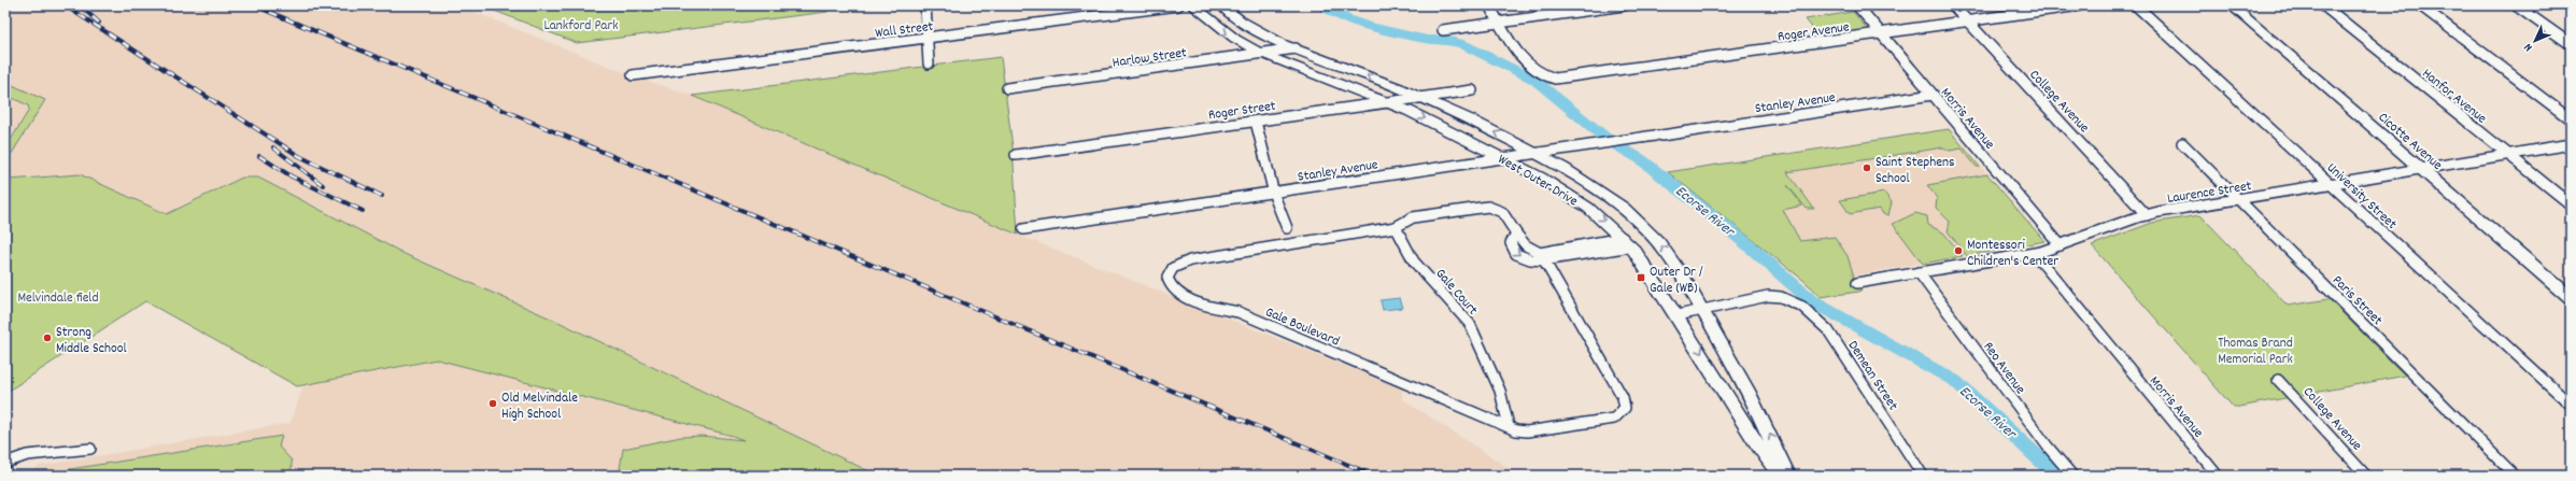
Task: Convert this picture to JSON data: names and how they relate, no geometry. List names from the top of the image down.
{
  "streets": {
    "main road": ["Cicotte Avenue", "West Outer Drive"],
    "street": [
      "Wall Street",
      "Roger Avenue",
      "Harlow Street",
      "Hanfor Avenue",
      "College Avenue",
      "Stanley Avenue",
      "Roger Street",
      "Morris Avenue",
      "Laurence Street",
      "University Street",
      "Gale Court",
      "Paris Street",
      "Gale Boulevard",
      "Reo Avenue",
      "Demean Street"
    ]
  },
  "crossings": [
    ["Roger Avenue", "College Avenue"],
    ["Roger Avenue", "Morris Avenue"],
    ["Harlow Street", "West Outer Drive"],
    ["Hanfor Avenue", "Laurence Street"],
    ["College Avenue", "Laurence Street"],
    ["Stanley Avenue", "Morris Avenue"],
    ["Stanley Avenue", "West Outer Drive"],
    ["Roger Street", "West Outer Drive"],
    ["Morris Avenue", "Laurence Street"],
    ["Cicotte Avenue", "Laurence Street"],
    ["West Outer Drive", "Gale Boulevard"],
    ["West Outer Drive", "Demean Street"],
    ["Laurence Street", "University Street"],
    ["Laurence Street", "Paris Street"],
    ["Laurence Street", "Reo Avenue"],
    ["Gale Court", "Gale Boulevard"]
  ],
  "water": ["Ecorse River"],
  "parks": ["Lankford Park", "Melvindale field", "Thomas Brand Memorial Park"],
  "places": {
    "other": [
      "Saint Stephens School",
      "Montessori Children's Center",
      "Strong Middle School",
      "Old Melvindale High School"
    ],
    "transit": ["Outer Dr / Gale (WB)"]
  },
  "north": "bottom left"
}
